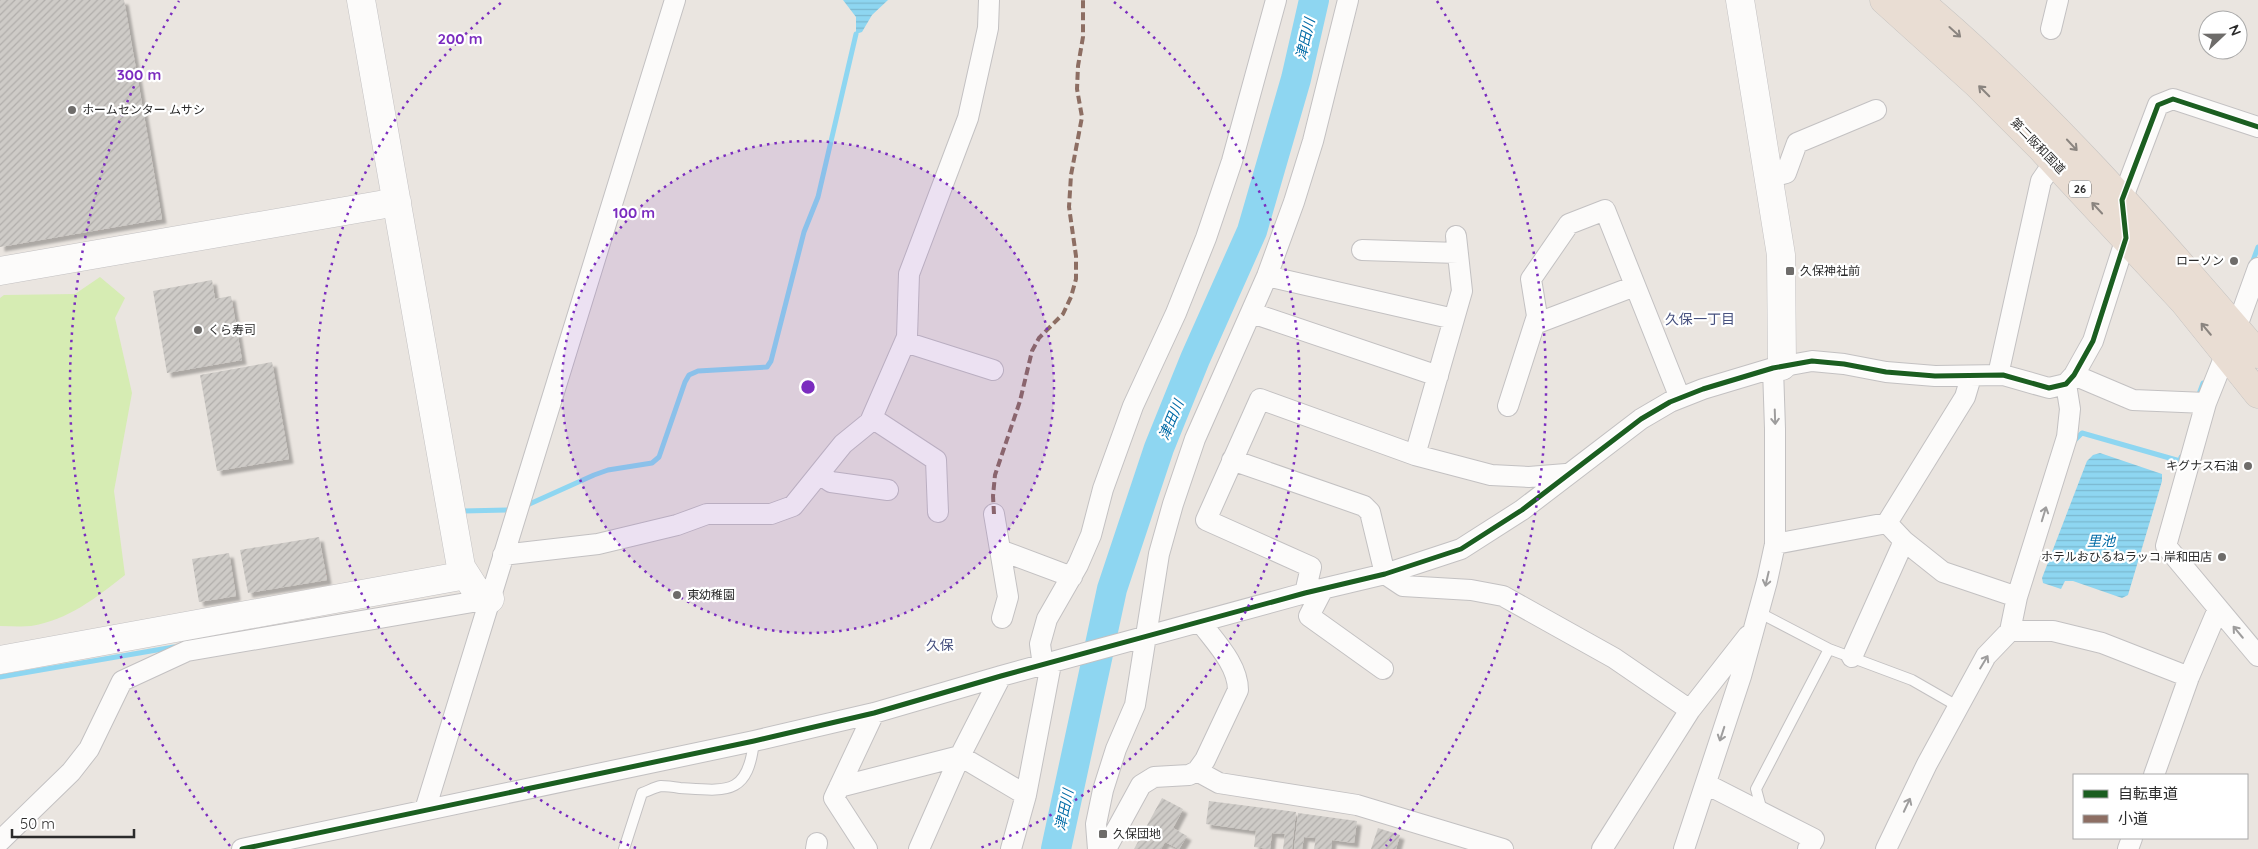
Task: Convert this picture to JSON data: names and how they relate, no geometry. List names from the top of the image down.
{
  "streets": {
    "highway": ["第二阪和国道", "26"]
  },
  "districts": ["久保一丁目", "久保"],
  "water": ["津田川", "里池"],
  "places": {
    "other": [
      "ホームセンター ムサシ",
      "ローソン",
      "くら寿司",
      "キグナス石油",
      "ホテルおひるねラッコ 岸和田店",
      "東幼稚園"
    ],
    "transit": ["久保神社前", "久保団地"]
  },
  "legend": ["自転車道", "小道"],
  "scale_bar": "50 m",
  "north": "right",
  "rings": ["200 m", "300 m", "100 m"]
}
